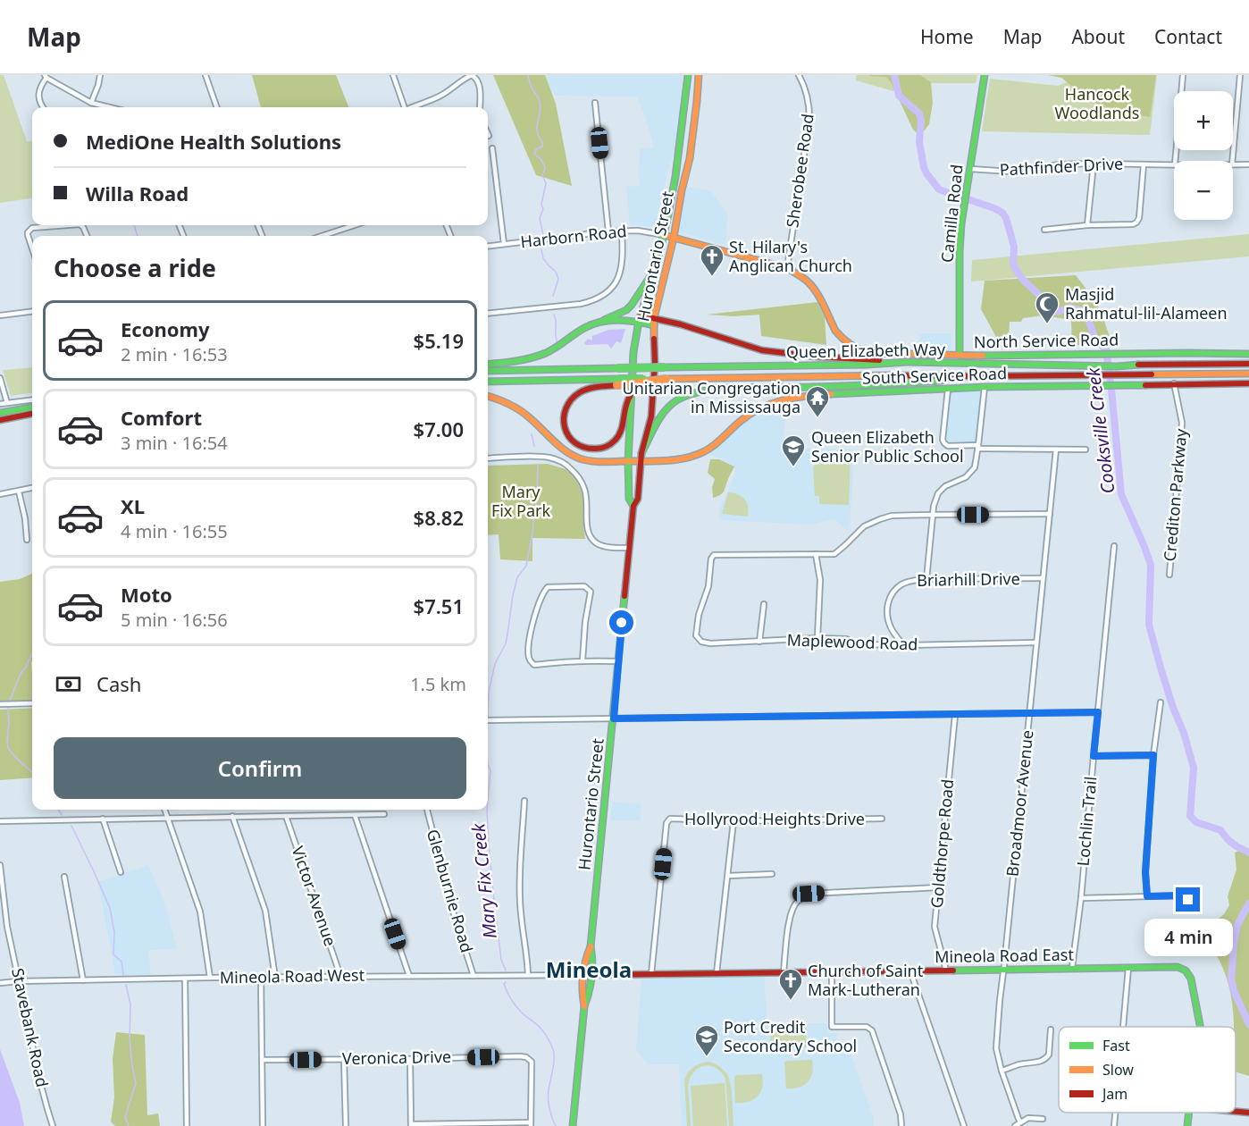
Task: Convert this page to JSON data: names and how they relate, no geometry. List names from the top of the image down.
{
  "streets": {
    "main road": [
      "Camilla Road",
      "Hurontario Street",
      "North Service Road",
      "Queen Elizabeth Way",
      "South Service Road",
      "Mineola Road East"
    ],
    "street": [
      "Pathfinder Drive",
      "Sherobee Road",
      "Harborn Road",
      "Crediton Parkway",
      "Briarhill Drive",
      "Maplewood Road",
      "Broadmoor Avenue",
      "Hollyrood Heights Drive",
      "Lochlin Trail",
      "Goldthorpe Road",
      "Glenburnie Road",
      "Victor Avenue",
      "Mineola Road West",
      "Stavebank Road",
      "Veronica Drive"
    ]
  },
  "crossings": [
    ["Pathfinder Drive", "Camilla Road"],
    ["Sherobee Road", "North Service Road"],
    ["Camilla Road", "North Service Road"],
    ["Harborn Road", "Hurontario Street"],
    ["Harborn Road", "North Service Road"],
    ["Hurontario Street", "North Service Road"],
    ["Hurontario Street", "South Service Road"],
    ["Hurontario Street", "Mineola Road East"],
    ["Hurontario Street", "Mineola Road West"],
    ["South Service Road", "Crediton Parkway"],
    ["Briarhill Drive", "Maplewood Road"],
    ["Briarhill Drive", "Broadmoor Avenue"],
    ["Maplewood Road", "Broadmoor Avenue"],
    ["Broadmoor Avenue", "Mineola Road East"],
    ["Hollyrood Heights Drive", "Mineola Road East"],
    ["Lochlin Trail", "Mineola Road East"],
    ["Goldthorpe Road", "Mineola Road East"],
    ["Glenburnie Road", "Mineola Road West"],
    ["Victor Avenue", "Mineola Road West"],
    ["Mineola Road East", "Mineola Road West"],
    ["Mineola Road West", "Stavebank Road"]
  ],
  "districts": ["Mineola"],
  "water": ["Cooksville Creek", "Mary Fix Creek"],
  "parks": ["Hancock Woodlands", "Mary Fix Park"],
  "places": {
    "church": ["St. Hilary's Anglican Church", "Church of Saint Mark-Lutheran"],
    "mosque": ["Masjid Rahmatul-lil-Alameen"],
    "temple": ["Unitarian Congregation in Mississauga"],
    "school or university": ["Queen Elizabeth Senior Public School", "Port Credit Secondary School"]
  },
  "legend": ["Fast", "Slow", "Jam"],
  "page": {
    "header": "Map",
    "nav": [
      "Home",
      "Map",
      "About",
      "Contact"
    ],
    "map_buttons": ["+", "−"],
    "banner": ["MediOne Health Solutions", "Willa Road"],
    "heading": "Choose a ride",
    "list": [
      {
        "name": "Economy",
        "note": "2 min · 16:53",
        "value": "$5.19"
      },
      {
        "name": "Comfort",
        "note": "3 min · 16:54",
        "value": "$7.00"
      },
      {
        "name": "XL",
        "note": "4 min · 16:55",
        "value": "$8.82"
      },
      {
        "name": "Moto",
        "note": "5 min · 16:56",
        "value": "$7.51"
      }
    ],
    "pay": ["Cash", "1.5 km"],
    "buttons": "Confirm",
    "bubble": "4 min"
  }
}
